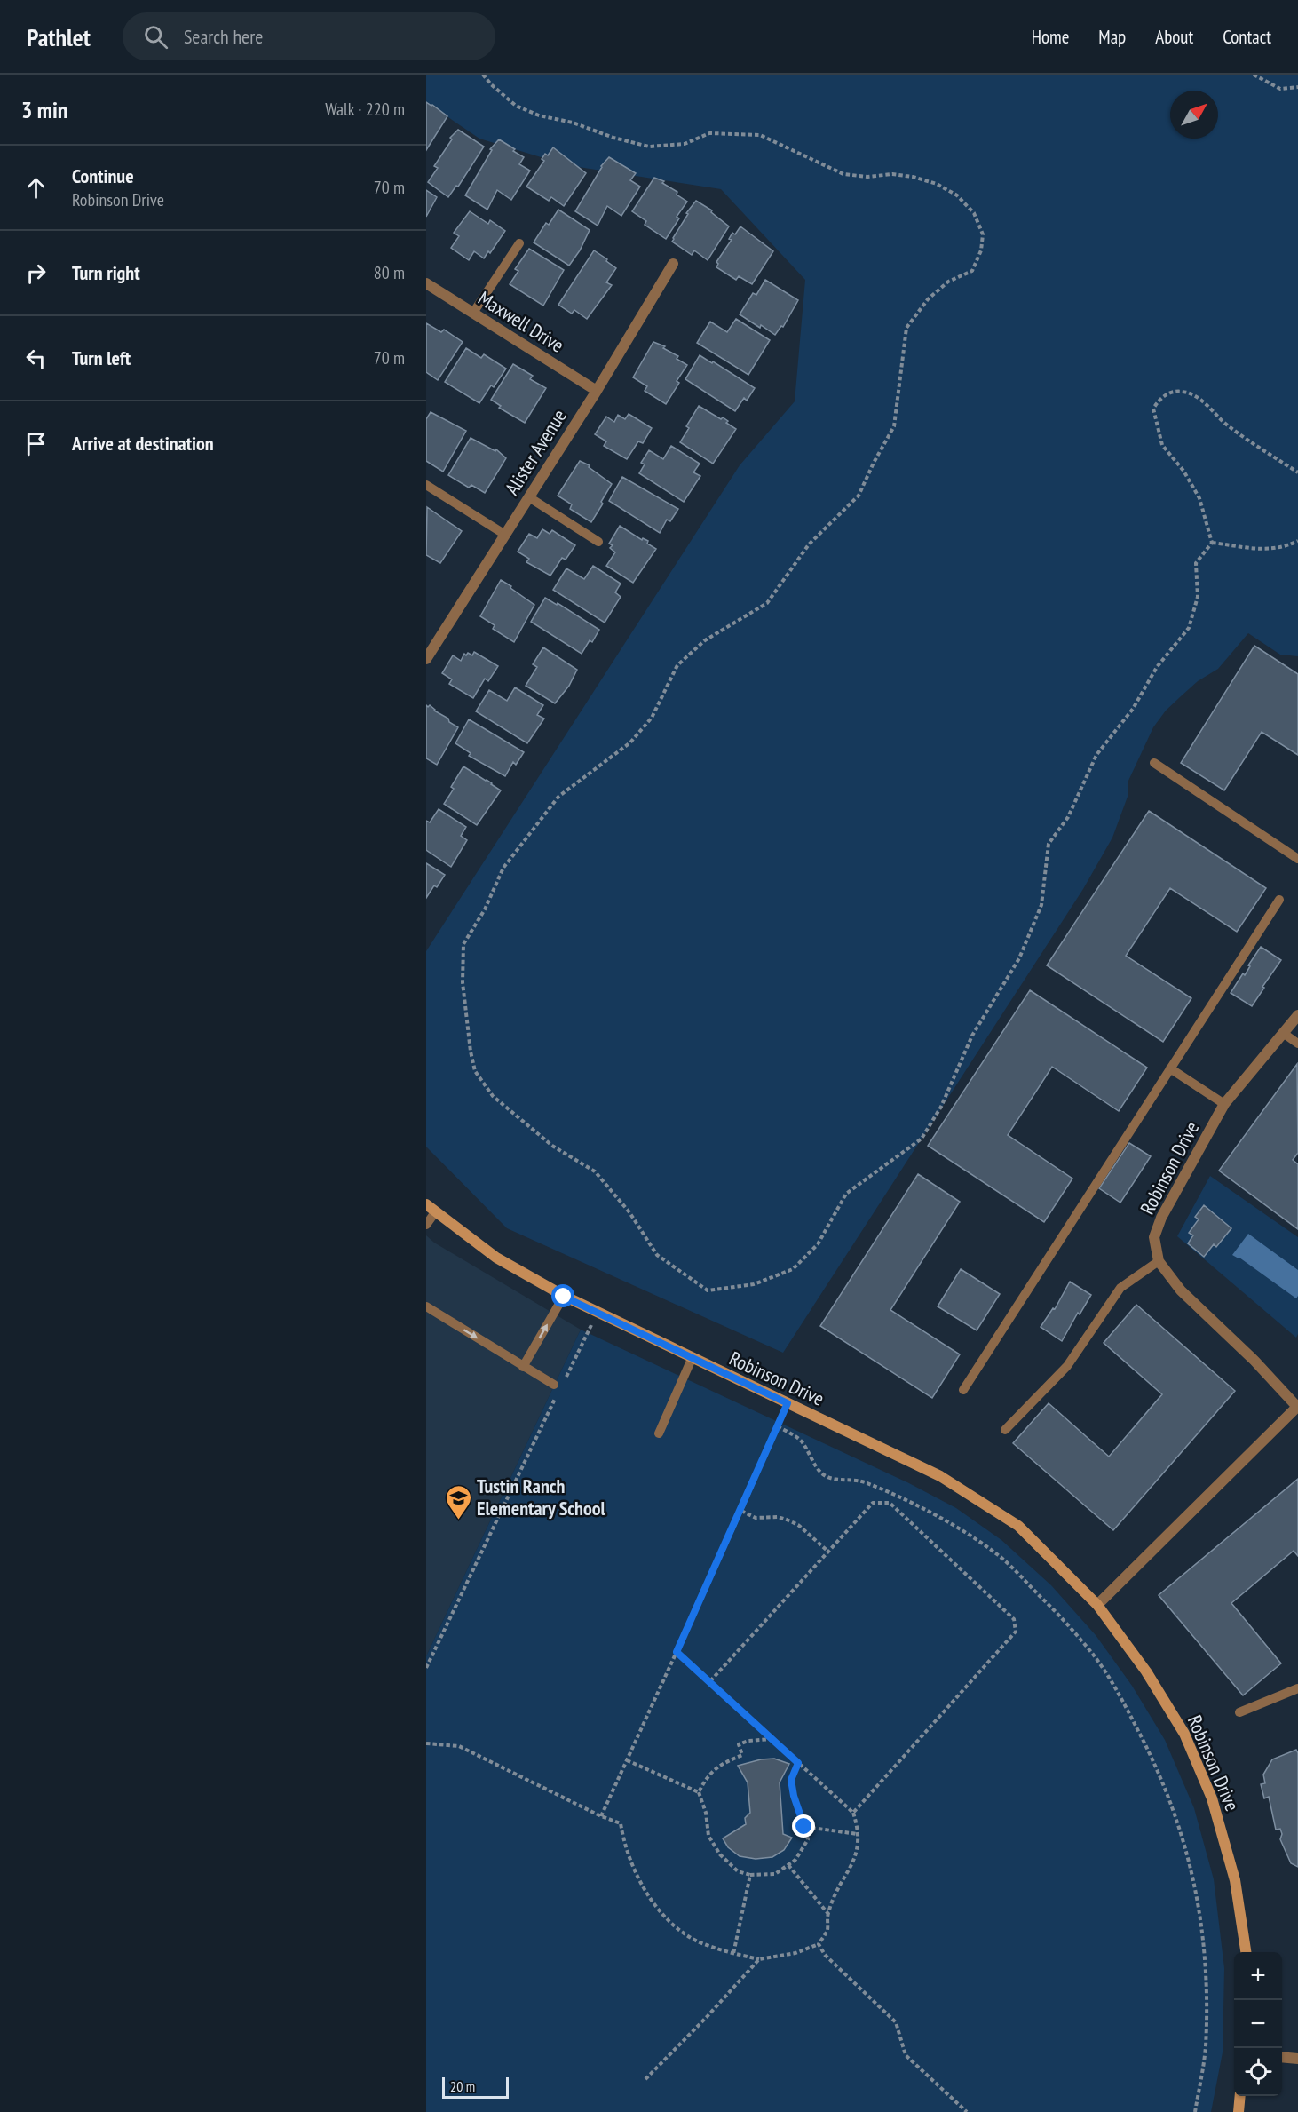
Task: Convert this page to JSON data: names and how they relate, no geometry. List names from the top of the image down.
{
  "streets": {
    "street": ["Maxwell Drive", "Alister Avenue", "Robinson Drive"]
  },
  "crossings": [
    ["Maxwell Drive", "Alister Avenue"]
  ],
  "places": {
    "school or university": ["Tustin Ranch Elementary School"]
  },
  "scale_bar": "20 m",
  "north": "top right",
  "page": {
    "header": "Pathlet",
    "search": "Search here",
    "nav": [
      "Home",
      "Map",
      "About",
      "Contact"
    ],
    "heading": ["3 min", "Walk · 220 m"],
    "list": [
      ["Continue", "Robinson Drive", "70 m"],
      ["Turn right", "80 m"],
      ["Turn left", "70 m"],
      "Arrive at destination"
    ],
    "map_buttons": ["+", "−"],
    "scale": "20 m"
  }
}
